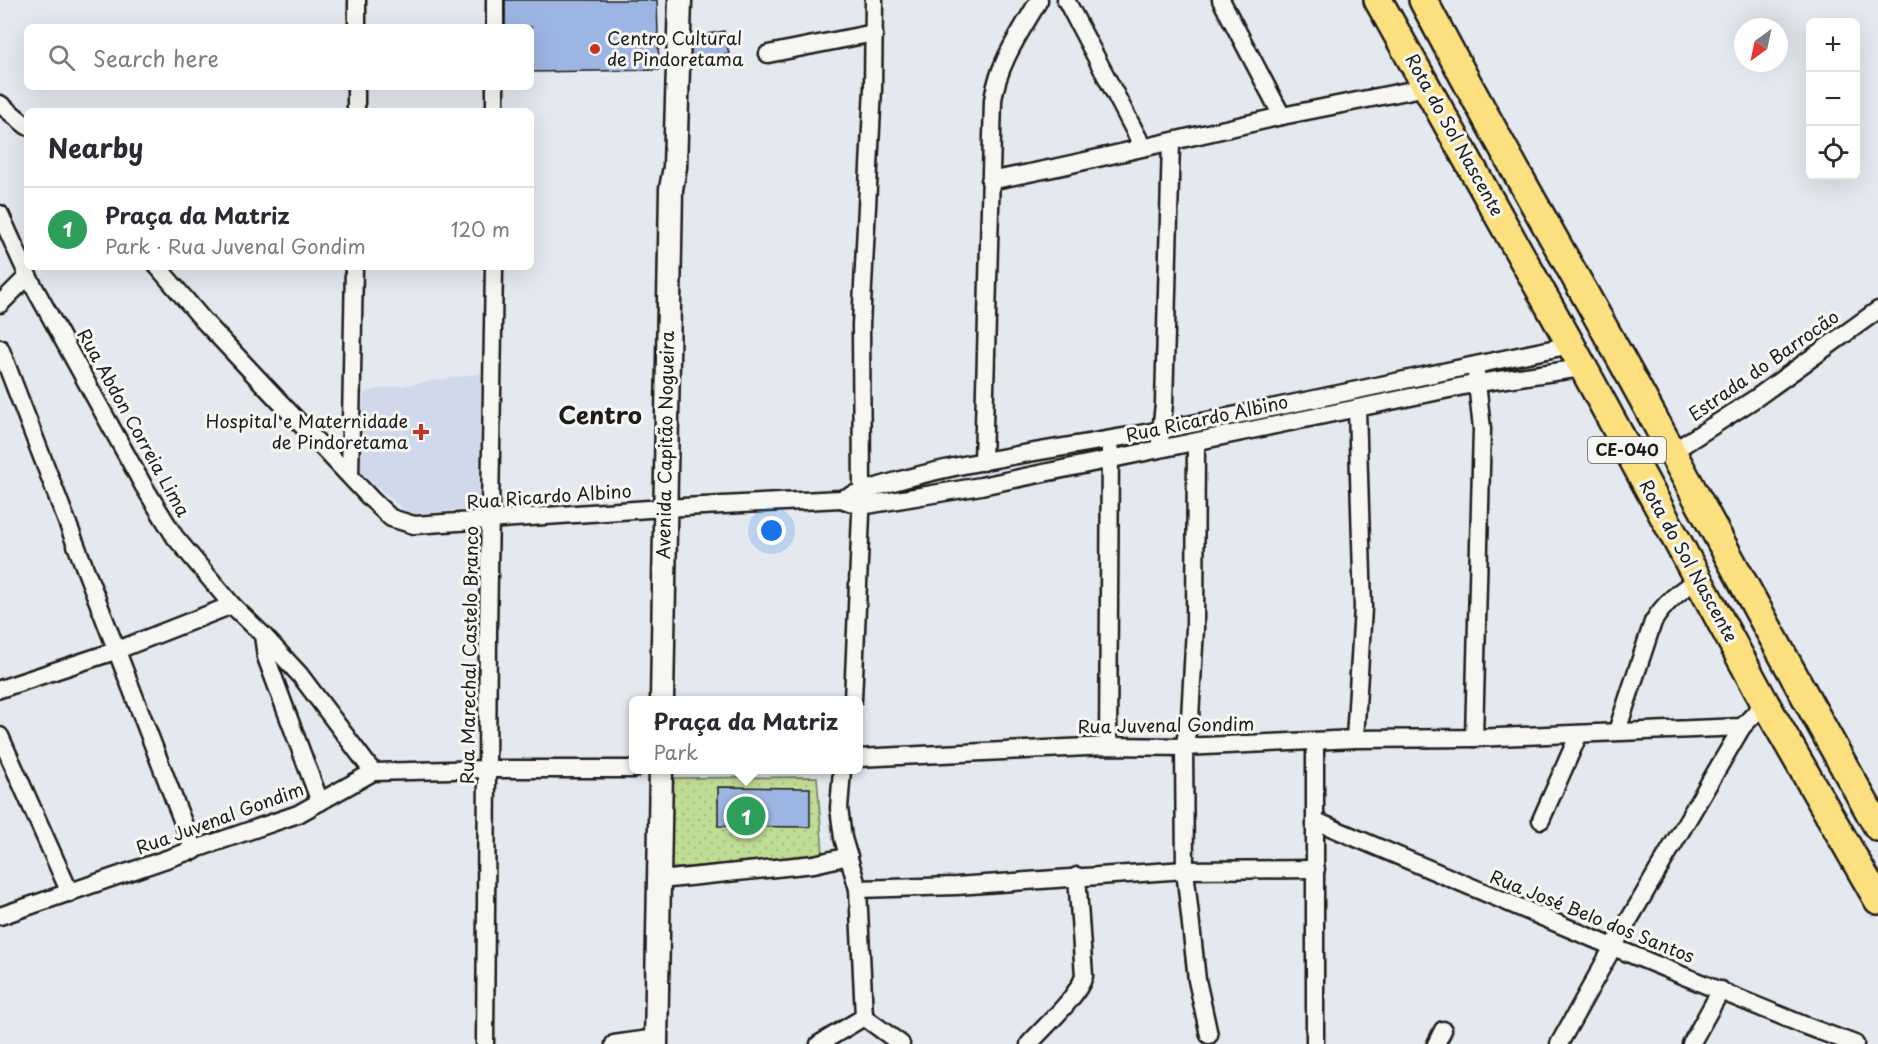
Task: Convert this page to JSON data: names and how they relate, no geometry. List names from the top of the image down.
{
  "streets": {
    "highway": ["Rota do Sol Nascente", "CE-040"],
    "main road": ["Avenida Capitão Nogueira"],
    "street": [
      "Estrada do Barrocão",
      "Rua Ricardo Albino",
      "Rua Abdon Correia Lima",
      "Rua Marechal Castelo Branco",
      "Rua Juvenal Gondim",
      "Rua José Belo dos Santos"
    ]
  },
  "crossings": [
    ["Rota do Sol Nascente", "Estrada do Barrocão"],
    ["Rota do Sol Nascente", "Rua Ricardo Albino"],
    ["Rua Ricardo Albino", "Avenida Capitão Nogueira"],
    ["Rua Ricardo Albino", "Rua Marechal Castelo Branco"],
    ["Rua Abdon Correia Lima", "Rua Juvenal Gondim"],
    ["Rua Marechal Castelo Branco", "Rua Juvenal Gondim"]
  ],
  "districts": ["Centro"],
  "places": {
    "other": ["Centro Cultural de Pindoretama"],
    "health": ["Hospital e Maternidade de Pindoretama"]
  },
  "north": "bottom left",
  "page": {
    "map_buttons": ["+", "−"],
    "search": "Search here",
    "heading": "Nearby",
    "list": [
      {
        "mark": "1",
        "name": "Praça da Matriz",
        "note": "Park · Rua Juvenal Gondim",
        "value": "120 m"
      }
    ],
    "popup": ["Praça da Matriz", "Park"],
    "pins": "1"
  }
}
